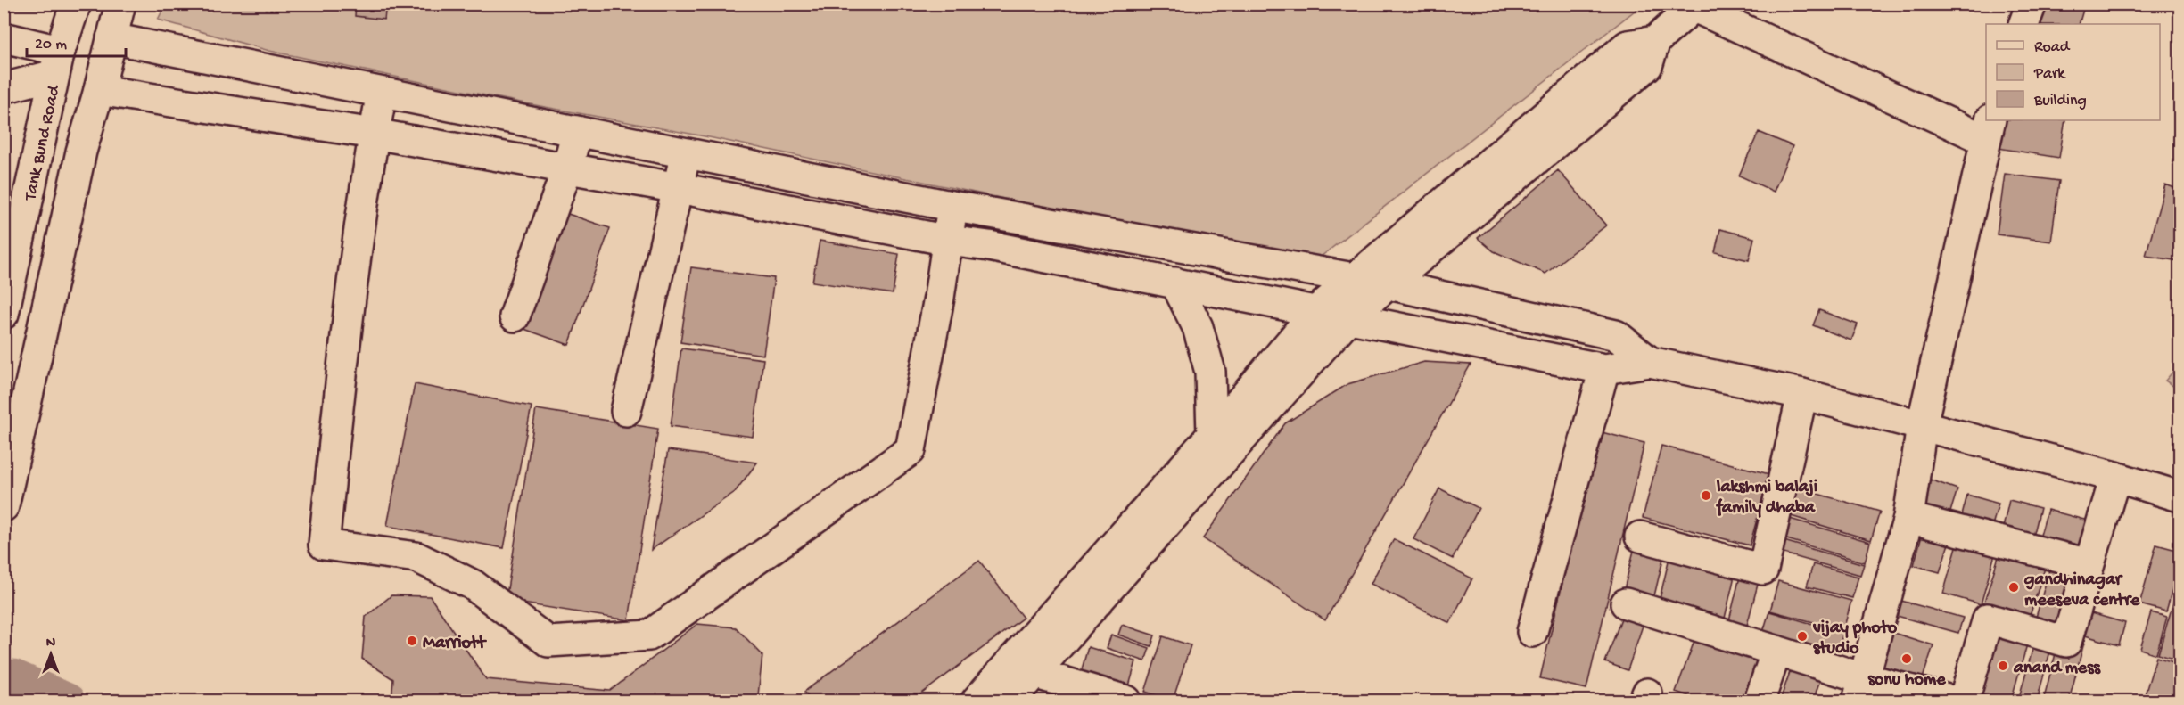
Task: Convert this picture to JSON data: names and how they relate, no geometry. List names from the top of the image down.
{
  "streets": {
    "main road": ["Tank Bund Road"]
  },
  "places": [
    "lakshmi balaji family dhaba",
    "gandhinagar meeseva centre",
    "vijay photo studio",
    "Marriott",
    "sonu home",
    "anand mess"
  ],
  "legend": ["Road", "Park", "Building"],
  "scale_bar": "20 m",
  "north": "top"
}
